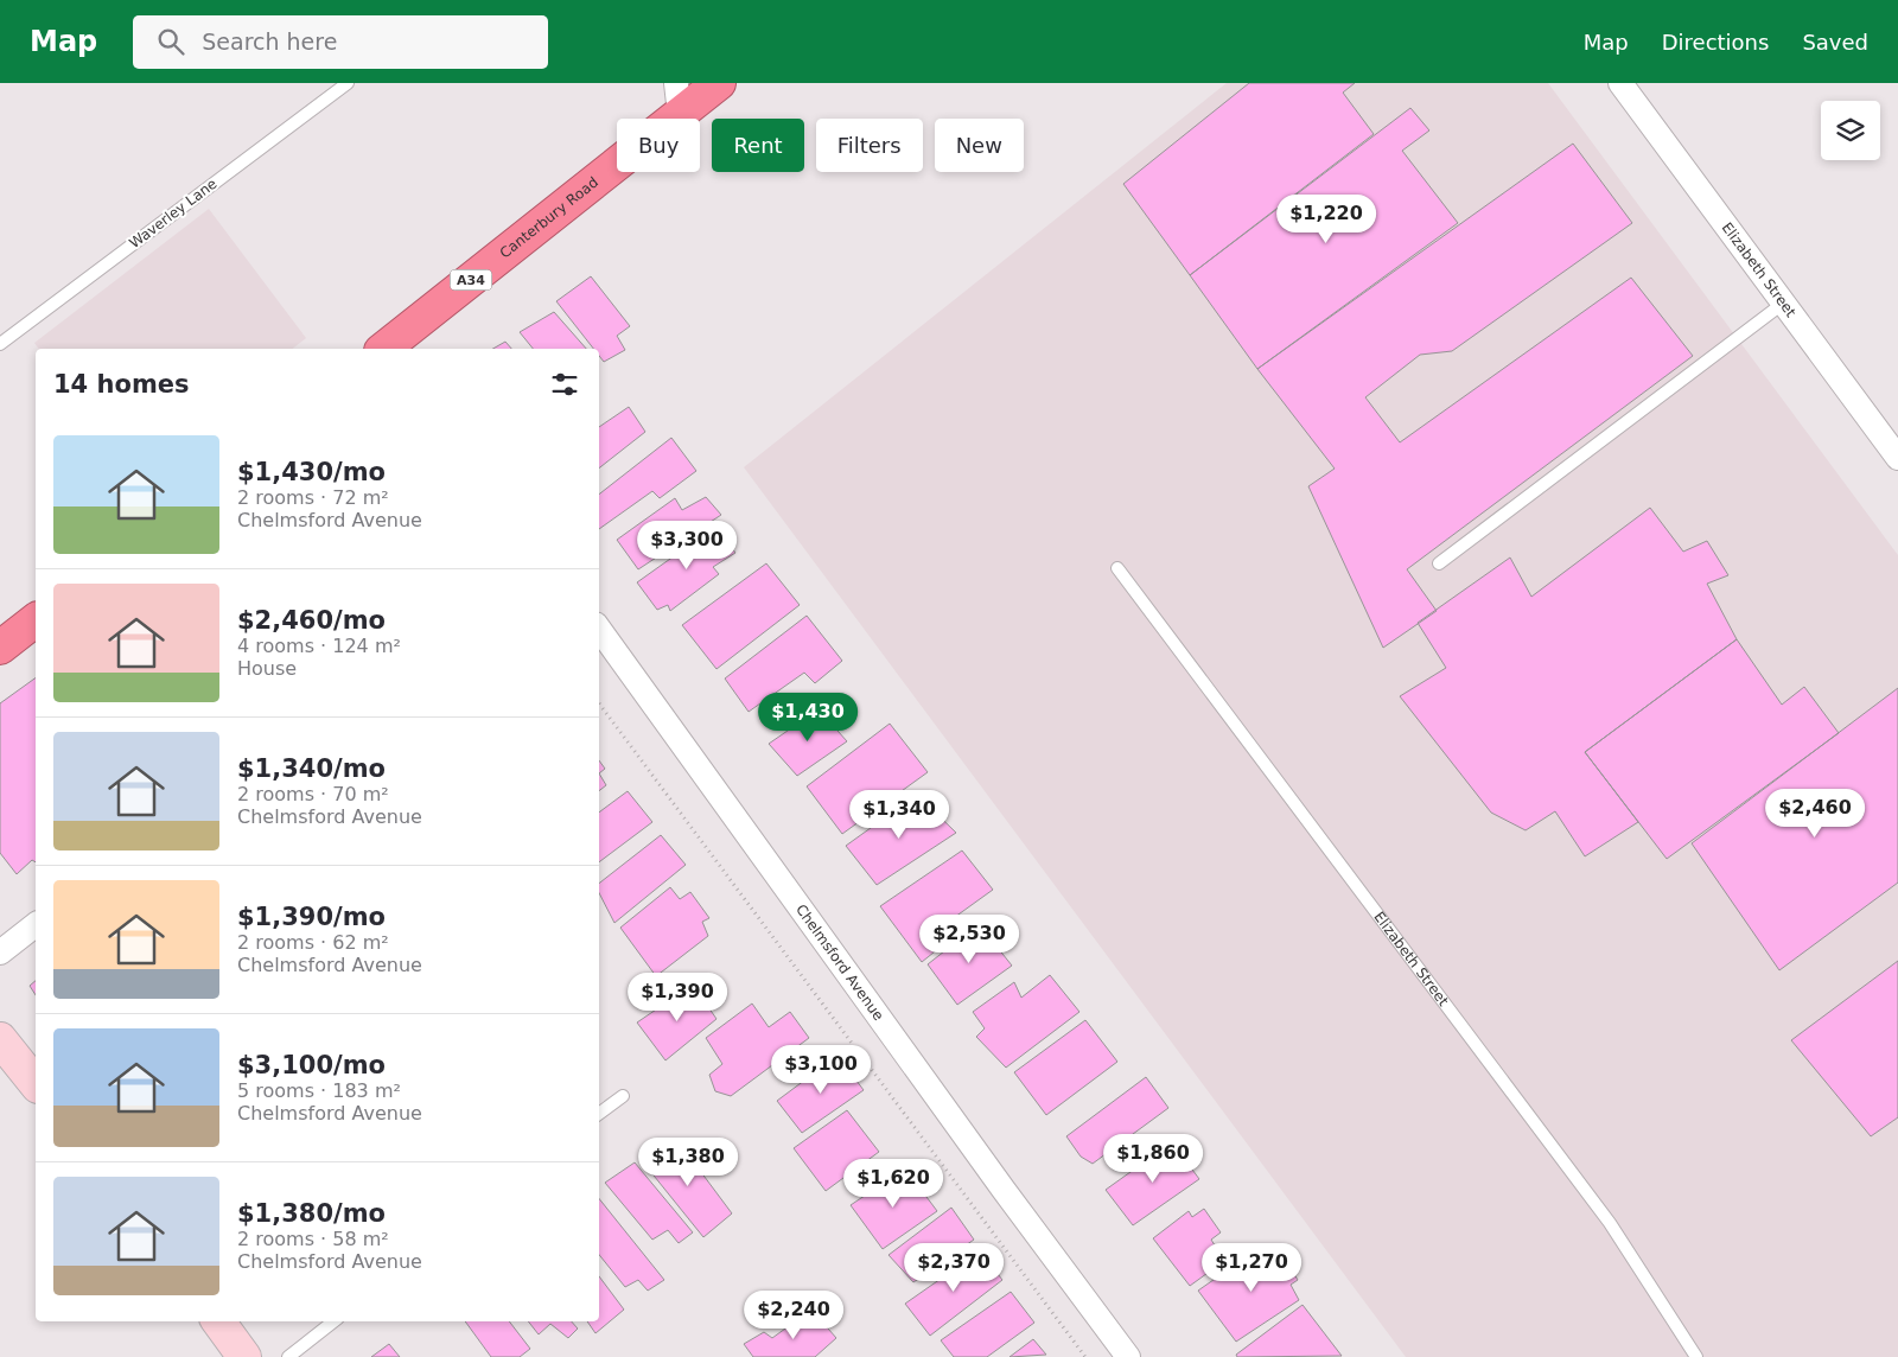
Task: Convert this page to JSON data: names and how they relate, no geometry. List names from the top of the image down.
{
  "streets": {
    "highway": ["Canterbury Road", "A34"],
    "street": ["Elizabeth Street", "Chelmsford Avenue"],
    "lane": ["Waverley Lane"]
  },
  "page": {
    "header": "Map",
    "search": "Search here",
    "nav": ["Map", "Directions", "Saved"],
    "chip": [
      "Buy",
      "Rent",
      "Filters",
      "New"
    ],
    "price": [
      "$1,220",
      "$3,300",
      "$1,430",
      "$2,460",
      "$1,340",
      "$2,530",
      "$1,390",
      "$3,100",
      "$1,860",
      "$1,380",
      "$1,620",
      "$2,370",
      "$1,270",
      "$2,240"
    ],
    "heading": "14 homes",
    "list": [
      {
        "name": "$1,430/mo",
        "note": "2 rooms · 72 m² · Chelmsford Avenue"
      },
      {
        "name": "$2,460/mo",
        "note": "4 rooms · 124 m² · House"
      },
      {
        "name": "$1,340/mo",
        "note": "2 rooms · 70 m² · Chelmsford Avenue"
      },
      {
        "name": "$1,390/mo",
        "note": "2 rooms · 62 m² · Chelmsford Avenue"
      },
      {
        "name": "$3,100/mo",
        "note": "5 rooms · 183 m² · Chelmsford Avenue"
      },
      {
        "name": "$1,380/mo",
        "note": "2 rooms · 58 m² · Chelmsford Avenue"
      }
    ]
  }
}
